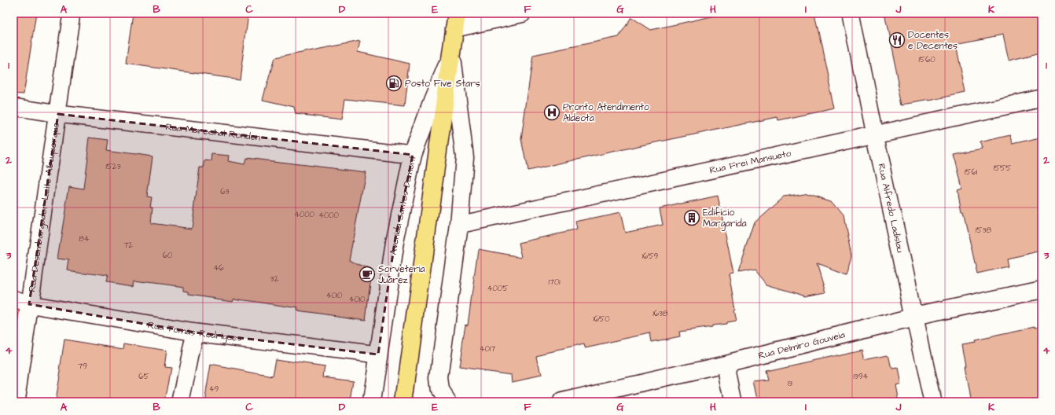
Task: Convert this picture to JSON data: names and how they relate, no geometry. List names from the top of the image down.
{
  "streets": {
    "main road": ["Avenida Santos Dumont"],
    "street": [
      "Rua Marechal Rondon",
      "Rua Frei Mansueto",
      "Rua Desembargador Leite Albuquerque",
      "Rua Alfredo Ladislau",
      "Rua Tomás Rodrigues",
      "Rua Delmiro Gouveia"
    ]
  },
  "crossings": [
    ["Rua Marechal Rondon", "Avenida Santos Dumont"],
    ["Rua Marechal Rondon", "Rua Desembargador Leite Albuquerque"],
    ["Rua Frei Mansueto", "Avenida Santos Dumont"],
    ["Rua Frei Mansueto", "Rua Alfredo Ladislau"],
    ["Avenida Santos Dumont", "Rua Tomás Rodrigues"],
    ["Rua Desembargador Leite Albuquerque", "Rua Tomás Rodrigues"],
    ["Rua Alfredo Ladislau", "Rua Delmiro Gouveia"]
  ],
  "places": {
    "restaurant": ["Docentes e Decentes"],
    "fuel station": ["Posto Five Stars"],
    "hospital": ["Pronto Atendimento Aldeota"],
    "building": ["Edifício Margarida"],
    "cafe": ["Sorveteria Juarez"]
  },
  "house_numbers": [
    "1560",
    "1523",
    "1555",
    "1561",
    "63",
    "4000",
    "4000",
    "1538",
    "84",
    "72",
    "60",
    "1659",
    "46",
    "32",
    "1701",
    "4005",
    "4010",
    "4010",
    "1638",
    "1650",
    "4017",
    "79",
    "65",
    "1394",
    "13",
    "49"
  ],
  "grid": {
    "columns": [
      "A",
      "B",
      "C",
      "D",
      "E",
      "F",
      "G",
      "H",
      "I",
      "J",
      "K"
    ],
    "rows": [
      "1",
      "2",
      "3",
      "4"
    ]
  }
}
